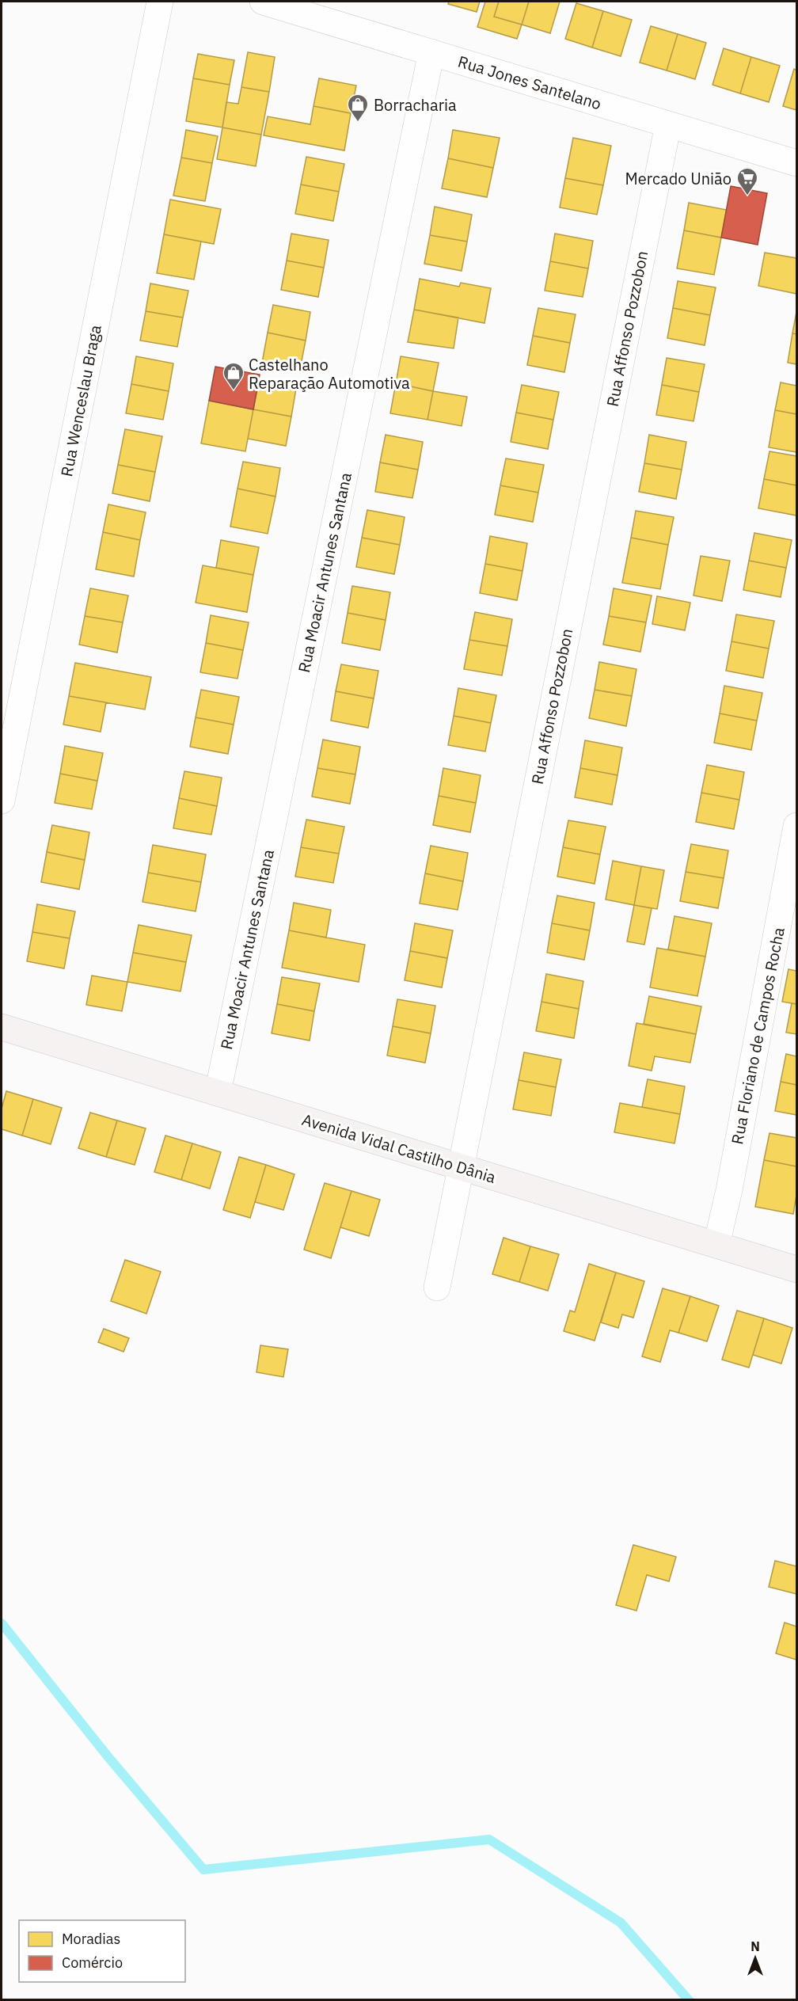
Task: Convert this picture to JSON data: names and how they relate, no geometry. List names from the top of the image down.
{
  "streets": {
    "street": [
      "Rua Jones Santelano",
      "Rua Affonso Pozzobon",
      "Rua Wenceslau Braga",
      "Rua Moacir Antunes Santana",
      "Rua Floriano de Campos Rocha",
      "Avenida Vidal Castilho Dânia"
    ]
  },
  "crossings": [
    ["Rua Jones Santelano", "Rua Affonso Pozzobon"],
    ["Rua Jones Santelano", "Rua Moacir Antunes Santana"],
    ["Rua Affonso Pozzobon", "Avenida Vidal Castilho Dânia"],
    ["Rua Moacir Antunes Santana", "Avenida Vidal Castilho Dânia"],
    ["Rua Floriano de Campos Rocha", "Avenida Vidal Castilho Dânia"]
  ],
  "places": {
    "shop": ["Borracharia", "Castelhano Reparação Automotiva"],
    "supermarket": ["Mercado União"]
  },
  "legend": ["Moradias", "Comércio"],
  "north": "top"
}
